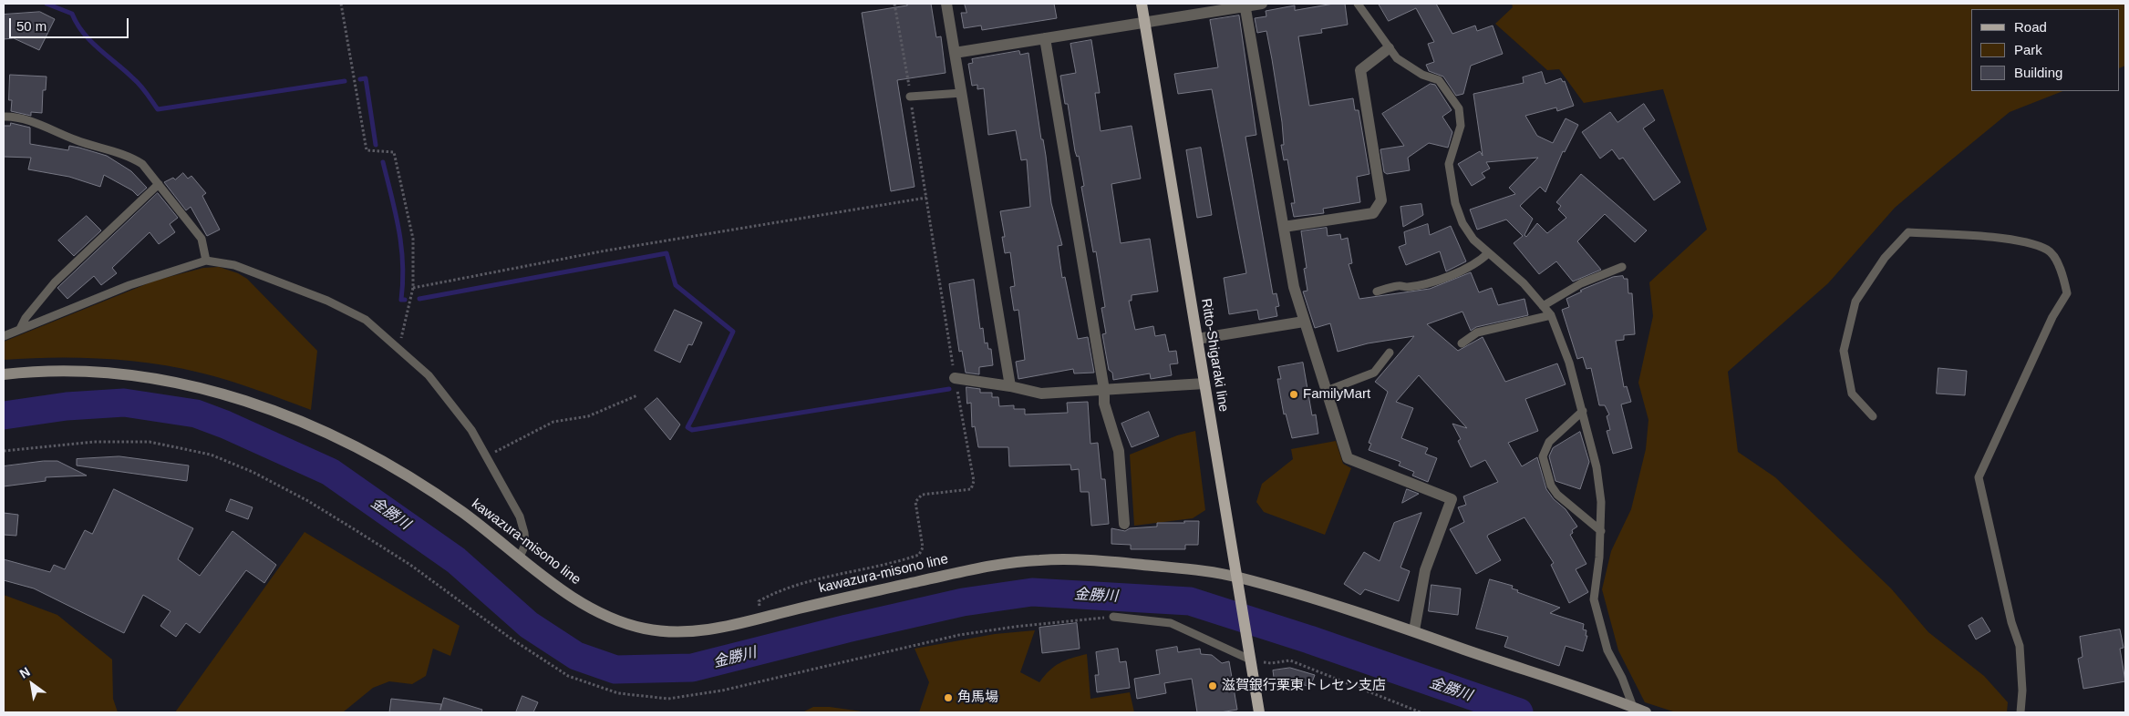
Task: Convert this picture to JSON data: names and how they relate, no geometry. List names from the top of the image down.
{
  "streets": {
    "main road": ["Ritto-Shigaraki line", "kawazura-misono line"]
  },
  "crossings": [
    ["Ritto-Shigaraki line", "kawazura-misono line"]
  ],
  "water": ["金勝川"],
  "places": ["FamilyMart", "滋賀銀行栗東トレセン支店", "角馬場"],
  "legend": ["Road", "Park", "Building"],
  "scale_bar": "50 m",
  "north": "top left"
}
